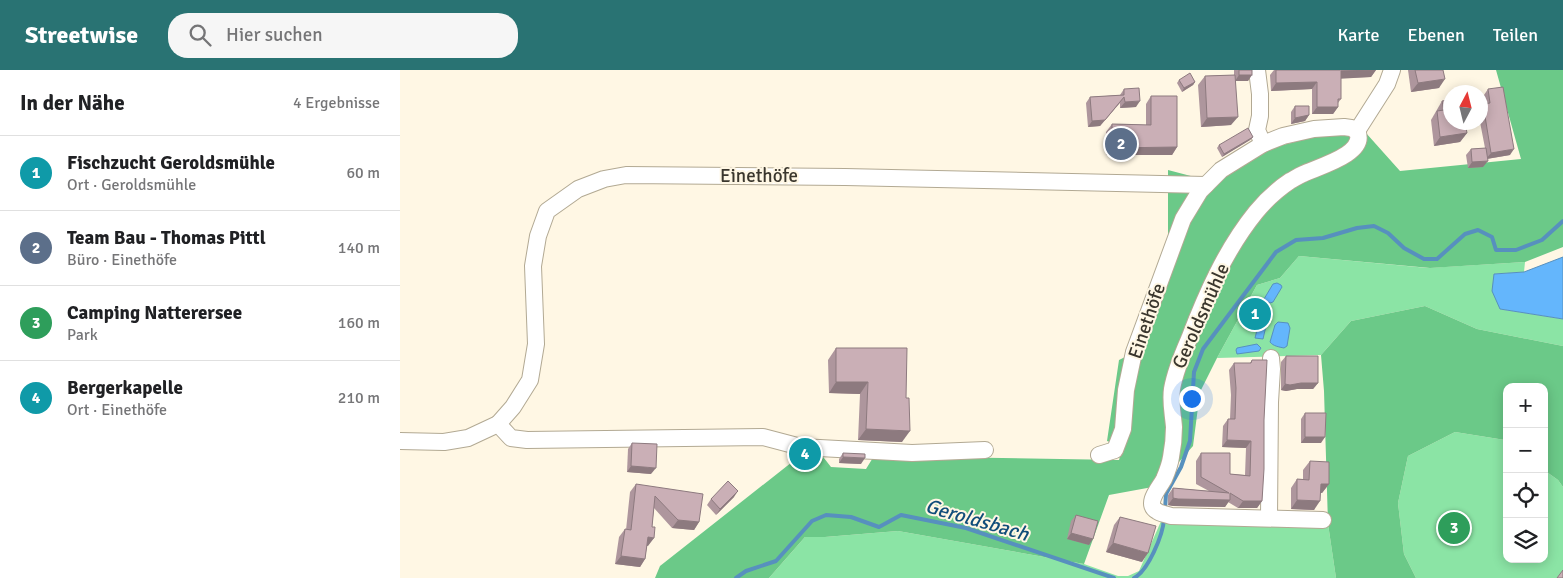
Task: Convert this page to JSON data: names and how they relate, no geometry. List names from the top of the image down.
{
  "streets": {
    "street": ["Einethöfe", "Geroldsmühle"]
  },
  "crossings": [
    ["Einethöfe", "Geroldsmühle"]
  ],
  "water": ["Geroldsbach"],
  "north": "top",
  "page": {
    "header": "Streetwise",
    "search": "Hier suchen",
    "nav": ["Karte", "Ebenen", "Teilen"],
    "heading": ["In der Nähe", "4 Ergebnisse"],
    "pins": [
      "2",
      "1",
      "4",
      "3"
    ],
    "list": [
      {
        "mark": "1",
        "name": "Fischzucht Geroldsmühle",
        "note": "Ort · Geroldsmühle",
        "value": "60 m"
      },
      {
        "mark": "2",
        "name": "Team Bau - Thomas Pittl",
        "note": "Büro · Einethöfe",
        "value": "140 m"
      },
      {
        "mark": "3",
        "name": "Camping Natterersee",
        "note": "Park",
        "value": "160 m"
      },
      {
        "mark": "4",
        "name": "Bergerkapelle",
        "note": "Ort · Einethöfe",
        "value": "210 m"
      }
    ],
    "map_buttons": ["+", "−"]
  }
}
